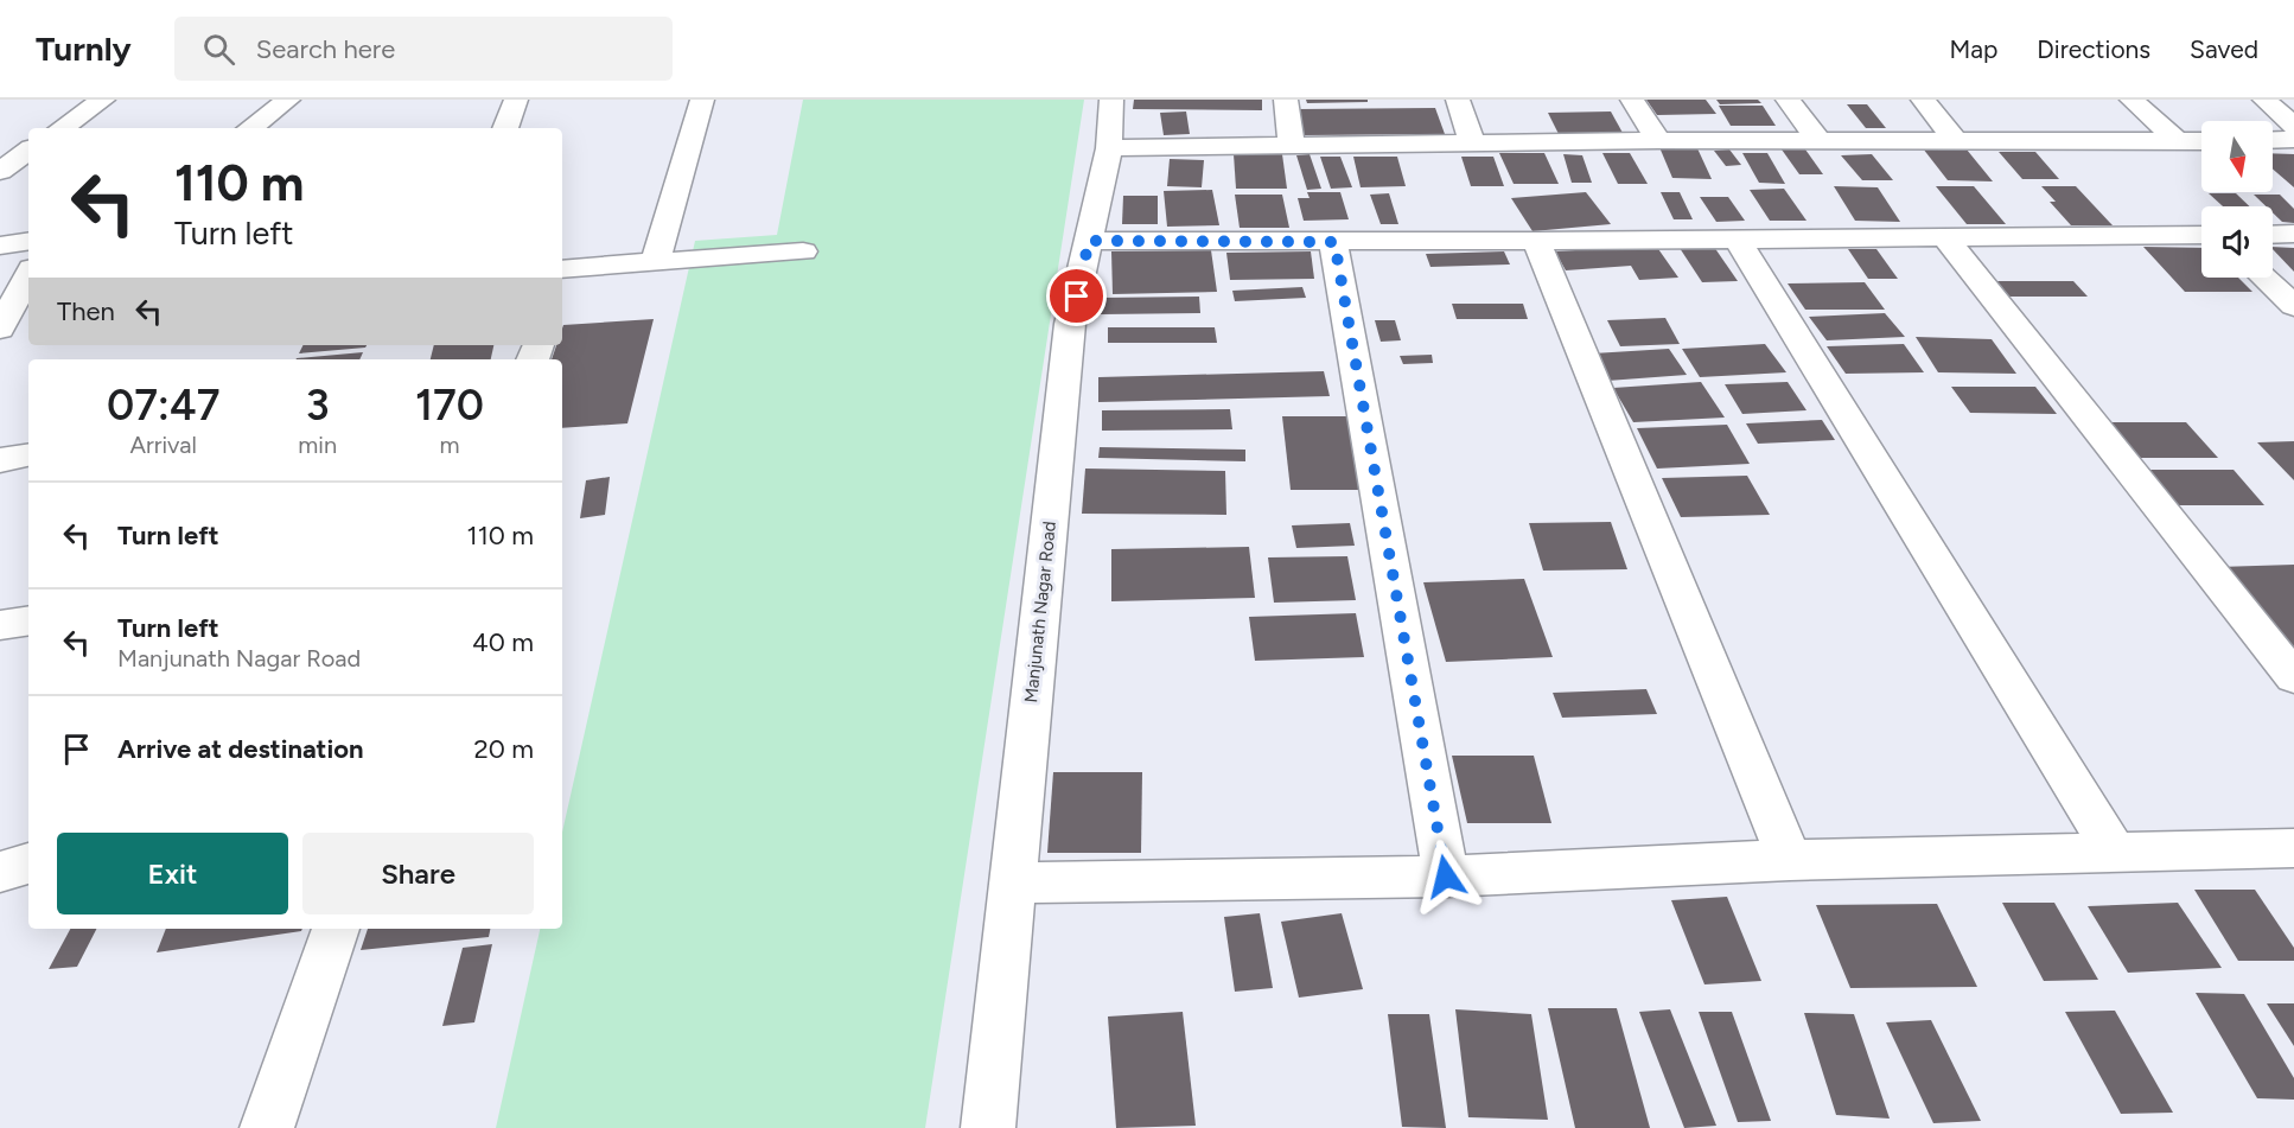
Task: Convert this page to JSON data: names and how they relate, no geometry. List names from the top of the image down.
{
  "streets": {
    "street": ["Manjunath Nagar Road"]
  },
  "north": "bottom",
  "page": {
    "header": "Turnly",
    "search": "Search here",
    "nav": ["Map", "Directions", "Saved"],
    "turn": ["110 m", "Turn left"],
    "then": "Then",
    "eta": [
      "07:47",
      "Arrival",
      "3",
      "min",
      "170",
      "m"
    ],
    "list": [
      {
        "name": "Turn left",
        "value": "110 m"
      },
      {
        "name": "Turn left",
        "note": "Manjunath Nagar Road",
        "value": "40 m"
      },
      {
        "name": "Arrive at destination",
        "value": "20 m"
      }
    ],
    "buttons": ["Exit", "Share"]
  }
}
